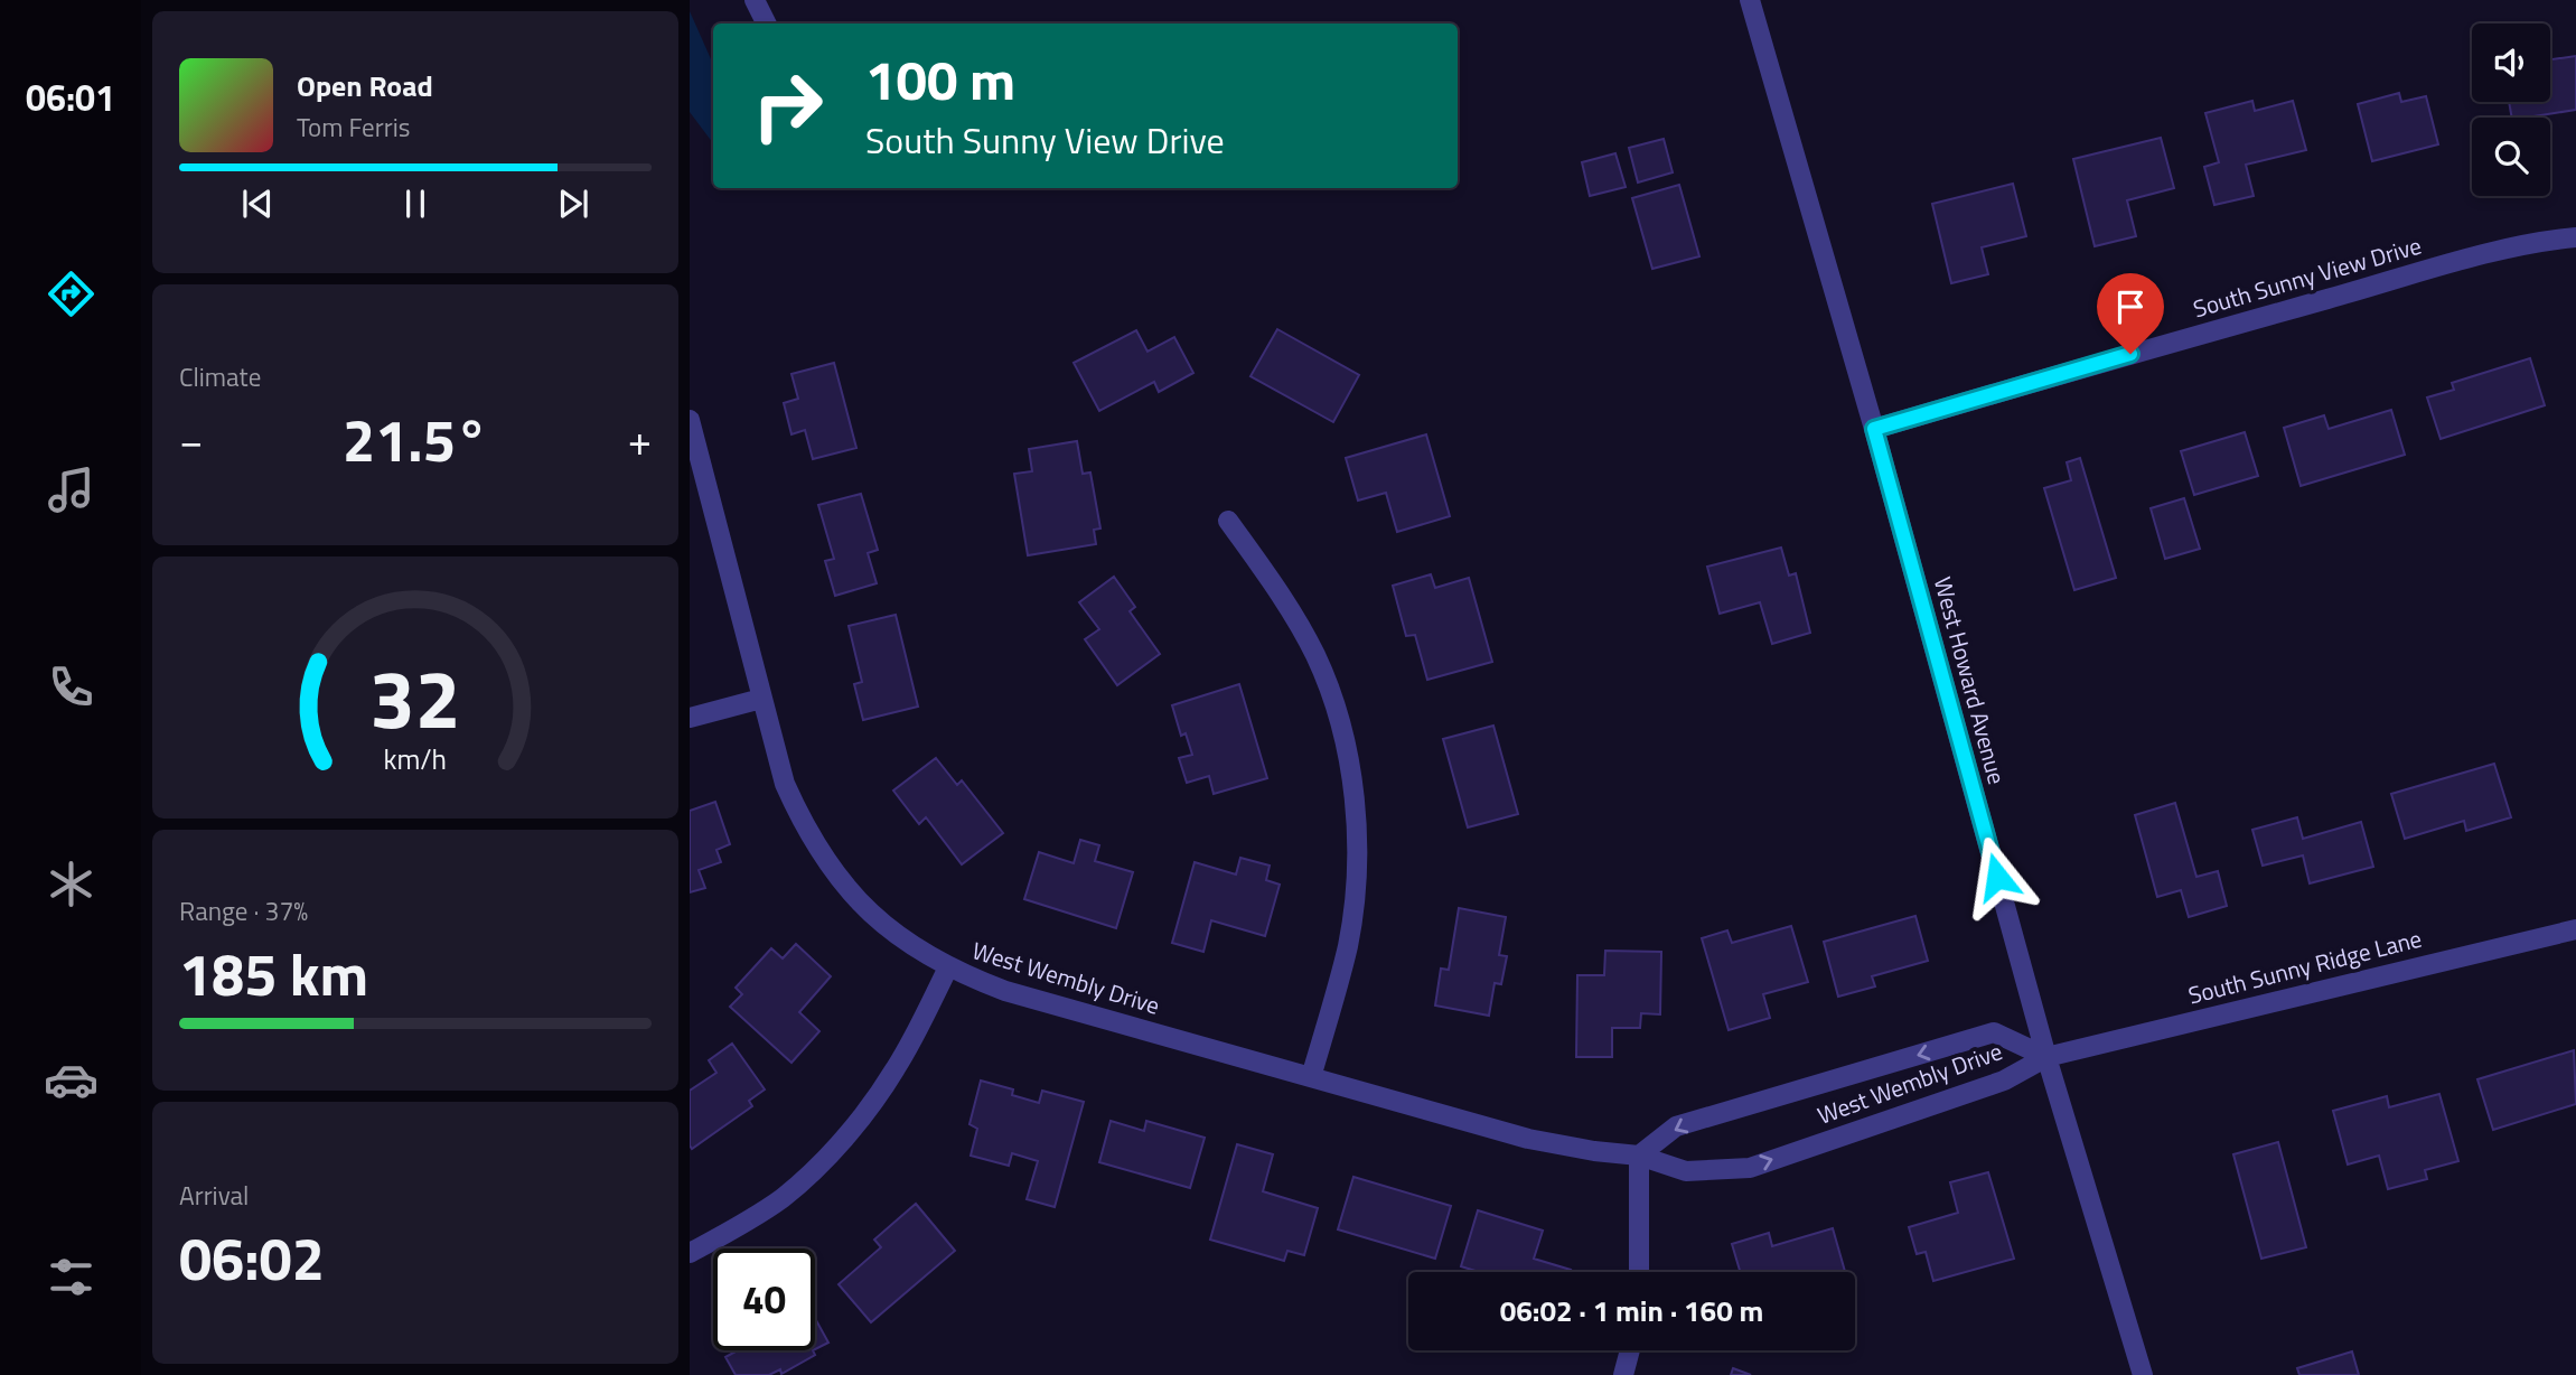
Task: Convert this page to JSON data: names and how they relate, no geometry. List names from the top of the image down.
{
  "streets": {
    "street": [
      "South Sunny View Drive",
      "West Howard Avenue",
      "South Sunny Ridge Lane",
      "West Wembly Drive"
    ]
  },
  "crossings": [
    ["South Sunny View Drive", "West Howard Avenue"],
    ["West Howard Avenue", "South Sunny Ridge Lane"],
    ["West Howard Avenue", "West Wembly Drive"],
    ["South Sunny Ridge Lane", "West Wembly Drive"]
  ],
  "page": {
    "tabs": "06:01",
    "turn": ["100 m", "South Sunny View Drive"],
    "song": ["Open Road", "Tom Ferris"],
    "tile": [
      "Climate",
      ["Range · 37%", "185 km"],
      ["Arrival", "06:02"]
    ],
    "heat": ["−", "21.5°", "+"],
    "limit": "40",
    "trip": "06:02 · 1 min · 160 m",
    "gauge": ["32", "km/h"]
  }
}
